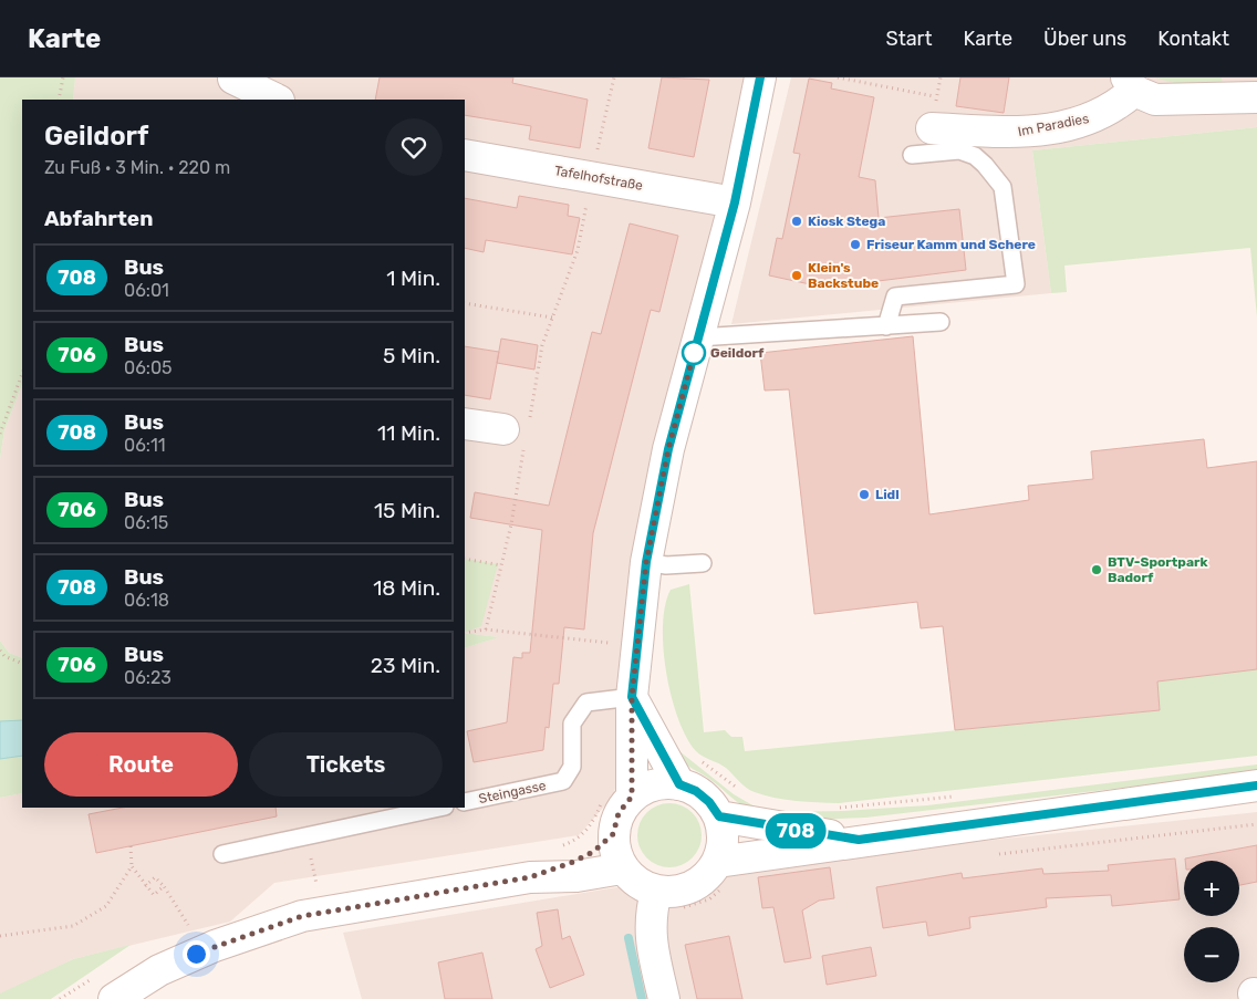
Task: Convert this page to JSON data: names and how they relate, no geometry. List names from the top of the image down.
{
  "streets": {
    "street": ["Im Paradies", "Tafelhofstraße"],
    "lane": ["Steingasse"]
  },
  "places": [
    "Kiosk Stega",
    "Friseur Kamm und Schere",
    "Klein's Backstube",
    "Geildorf",
    "Lidl",
    "BTV-Sportpark Badorf"
  ],
  "lines": ["bus line 708"],
  "page": {
    "header": "Karte",
    "nav": [
      "Start",
      "Karte",
      "Über uns",
      "Kontakt"
    ],
    "on_map": "708",
    "heading": [
      ["Geildorf", "Zu Fuß · 3 Min. · 220 m"],
      "Abfahrten"
    ],
    "list": [
      {
        "mark": "708",
        "name": "Bus",
        "note": "06:01",
        "value": "1 Min."
      },
      {
        "mark": "706",
        "name": "Bus",
        "note": "06:05",
        "value": "5 Min."
      },
      {
        "mark": "708",
        "name": "Bus",
        "note": "06:11",
        "value": "11 Min."
      },
      {
        "mark": "706",
        "name": "Bus",
        "note": "06:15",
        "value": "15 Min."
      },
      {
        "mark": "708",
        "name": "Bus",
        "note": "06:18",
        "value": "18 Min."
      },
      {
        "mark": "706",
        "name": "Bus",
        "note": "06:23",
        "value": "23 Min."
      }
    ],
    "buttons": ["Route", "Tickets"],
    "map_buttons": ["+", "−"]
  }
}
